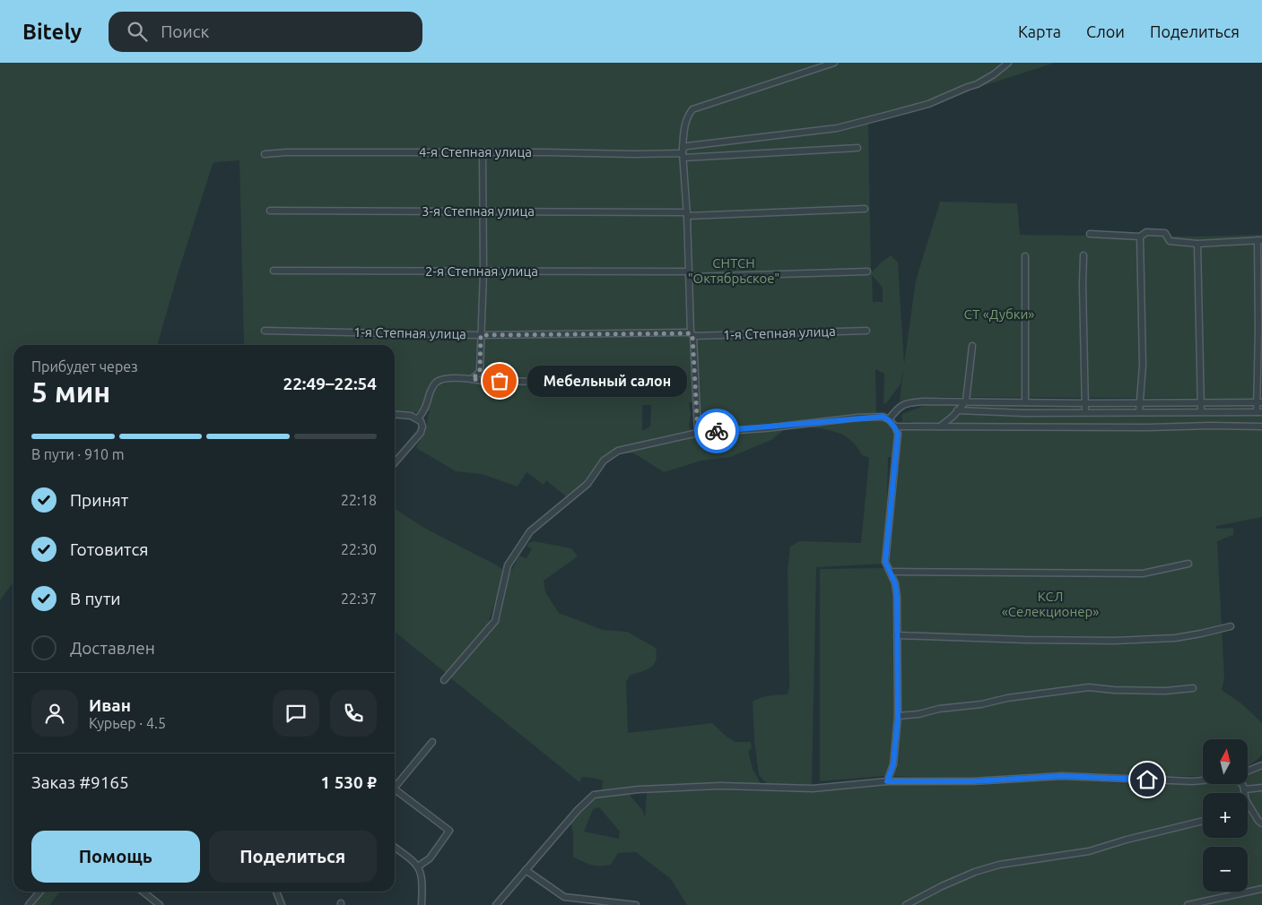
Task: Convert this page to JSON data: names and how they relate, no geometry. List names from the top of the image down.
{
  "streets": {
    "street": [
      "4-я Степная улица",
      "3-я Степная улица",
      "2-я Степная улица",
      "1-я Степная улица"
    ]
  },
  "parks": ["СНТСН \"Октябрьское\"", "СТ «Дубки»", "КСЛ «Селекционер»"],
  "places": ["Мебельный салон"],
  "north": "top",
  "page": {
    "header": "Bitely",
    "search": "Поиск",
    "nav": ["Карта", "Слои", "Поделиться"],
    "heading": ["5 мин", "Прибудет через", "22:49–22:54"],
    "panel": [
      "Иван",
      "Курьер · 4.5",
      "Заказ #9165",
      "1 530 ₽"
    ],
    "bubble": "Мебельный салон",
    "bar": "В пути · 910 m",
    "list": [
      ["Принят", "22:18"],
      ["Готовится", "22:30"],
      ["В пути", "22:37"],
      "Доставлен"
    ],
    "map_buttons": ["+", "−"],
    "buttons": ["Помощь", "Поделиться"]
  }
}
